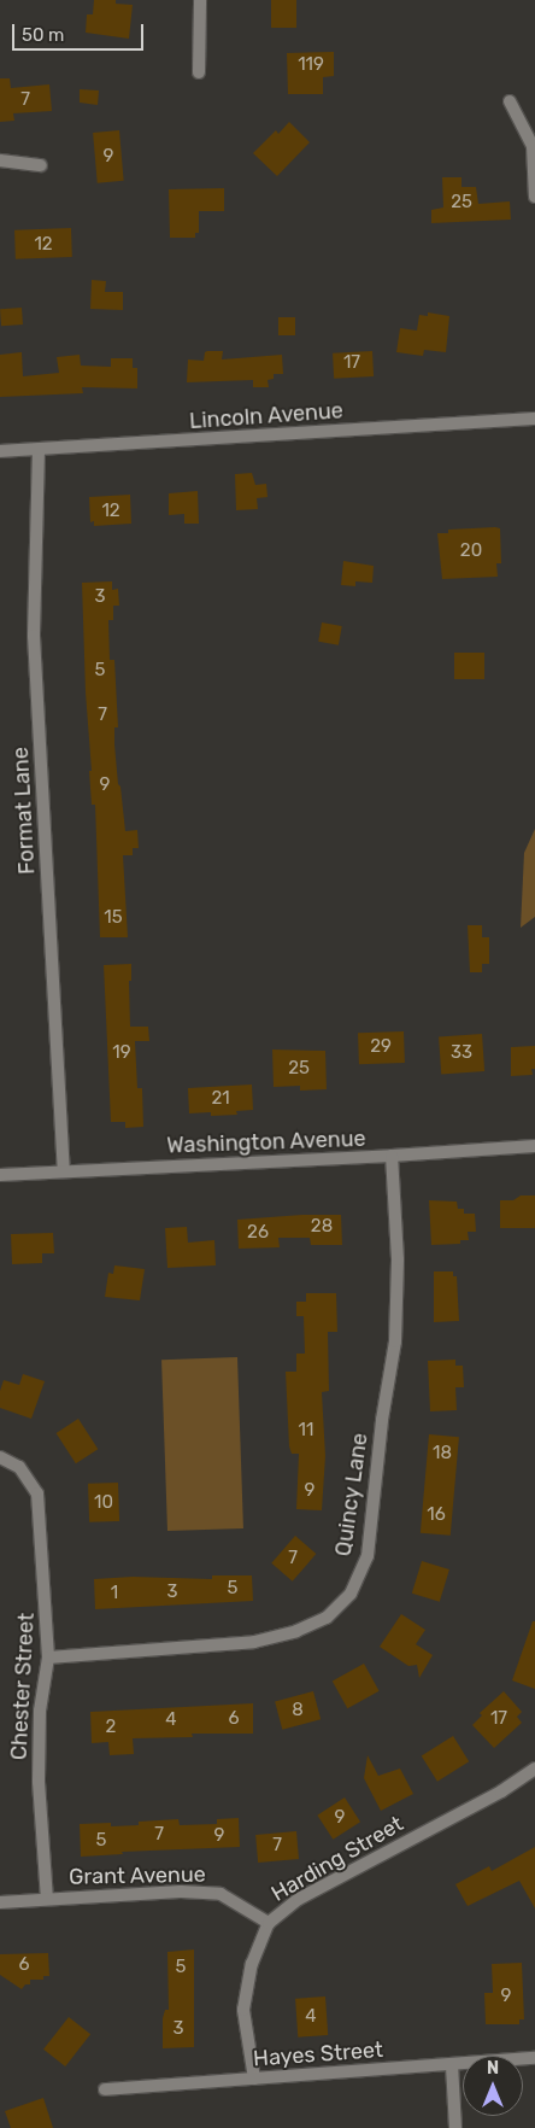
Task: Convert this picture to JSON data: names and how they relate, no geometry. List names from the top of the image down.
{
  "streets": {
    "street": [
      "Lincoln Avenue",
      "Format Lane",
      "Washington Avenue",
      "Quincy Lane",
      "Chester Street",
      "Harding Street",
      "Grant Avenue",
      "Hayes Street"
    ]
  },
  "crossings": [
    ["Lincoln Avenue", "Format Lane"],
    ["Format Lane", "Washington Avenue"],
    ["Washington Avenue", "Quincy Lane"],
    ["Quincy Lane", "Chester Street"],
    ["Chester Street", "Grant Avenue"],
    ["Harding Street", "Grant Avenue"],
    ["Harding Street", "Hayes Street"]
  ],
  "house_numbers": [
    "119",
    "7",
    "9",
    "25",
    "12",
    "17",
    "12",
    "20",
    "3",
    "5",
    "7",
    "9",
    "15",
    "29",
    "19",
    "33",
    "25",
    "21",
    "28",
    "26",
    "11",
    "18",
    "9",
    "10",
    "16",
    "7",
    "5",
    "3",
    "1",
    "8",
    "6",
    "17",
    "4",
    "2",
    "9",
    "7",
    "9",
    "5",
    "7",
    "6",
    "5",
    "9",
    "4",
    "3"
  ],
  "scale_bar": "50 m",
  "north": "top"
}
